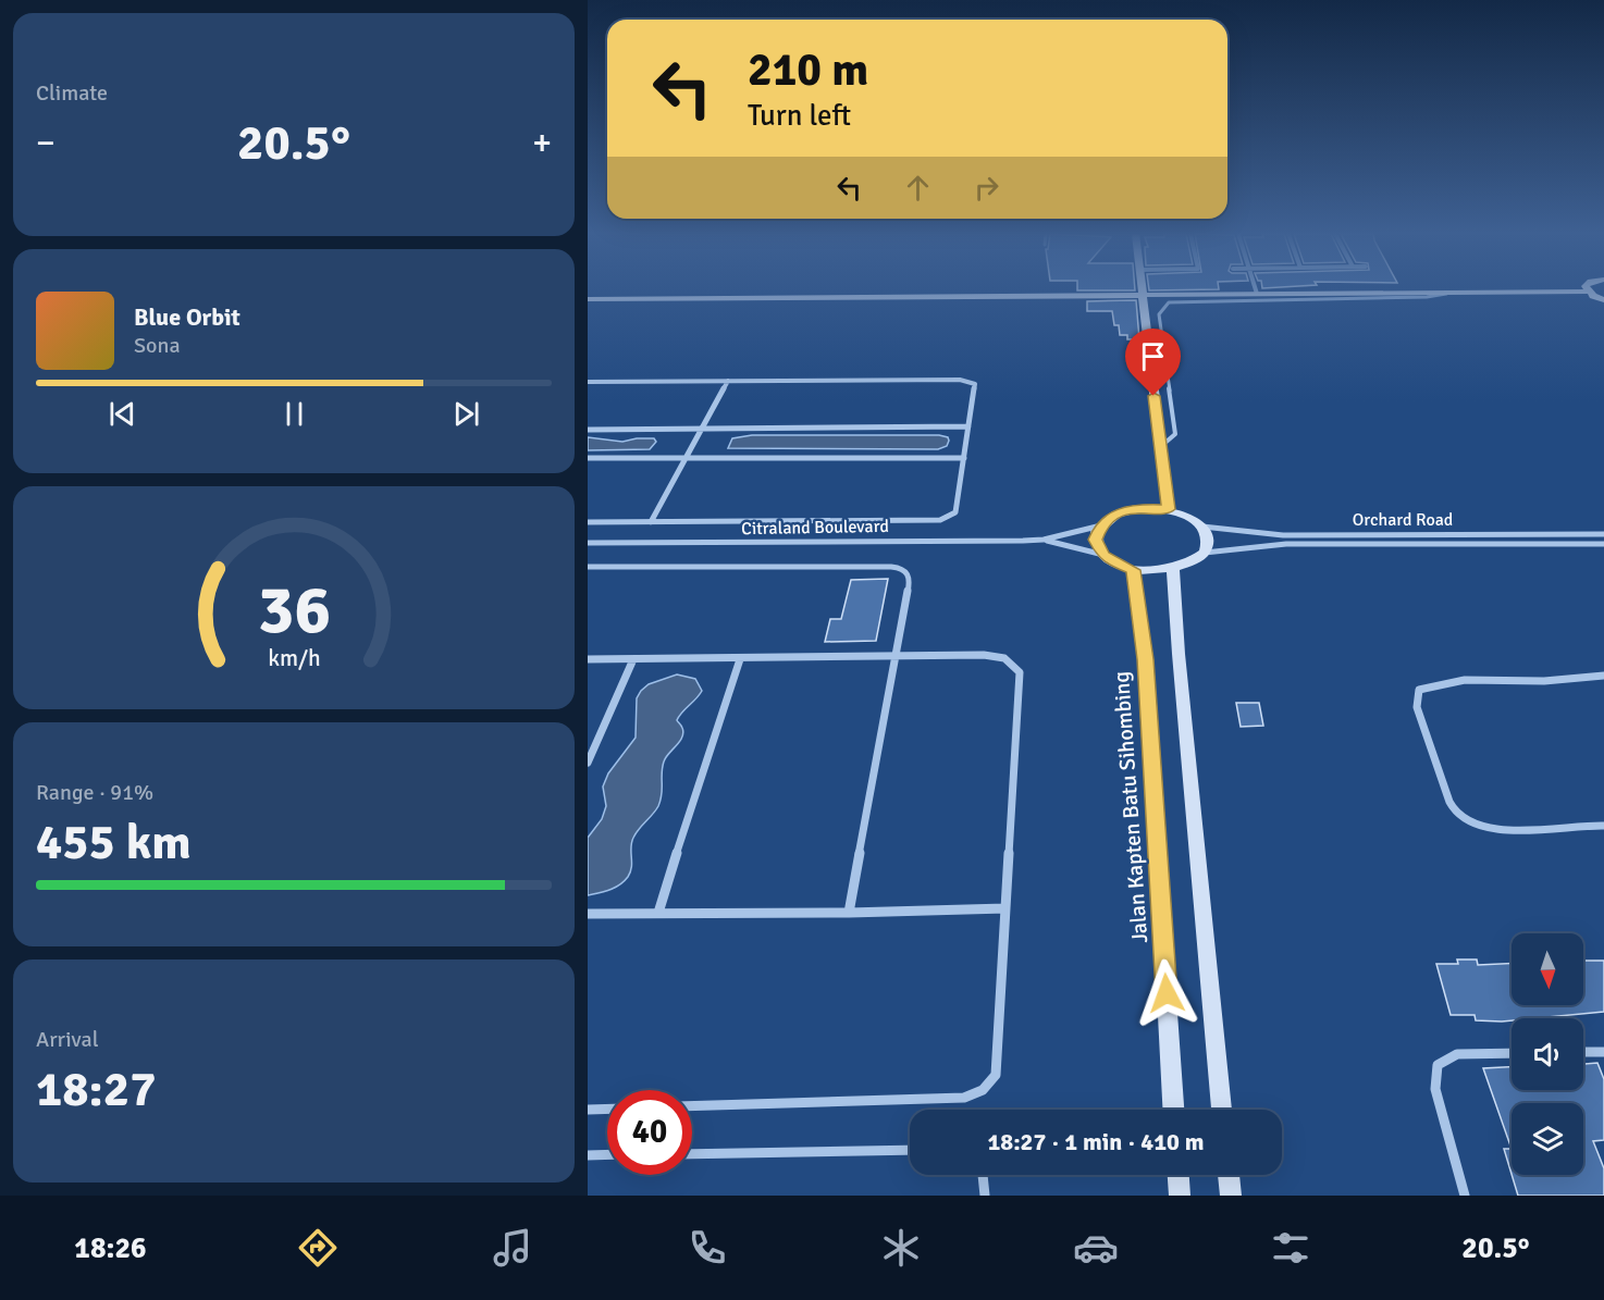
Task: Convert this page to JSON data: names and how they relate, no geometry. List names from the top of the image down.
{
  "streets": {
    "street": ["Orchard Road", "Citraland Boulevard", "Jalan Kapten Batu Sihombing"]
  },
  "crossings": [
    ["Orchard Road", "Citraland Boulevard"],
    ["Orchard Road", "Jalan Kapten Batu Sihombing"],
    ["Citraland Boulevard", "Jalan Kapten Batu Sihombing"]
  ],
  "north": "bottom",
  "page": {
    "tile": [
      "Climate",
      ["Range · 91%", "455 km"],
      ["Arrival", "18:27"]
    ],
    "turn": ["210 m", "Turn left"],
    "heat": ["−", "20.5°", "+"],
    "song": ["Blue Orbit", "Sona"],
    "limit": "40",
    "trip": "18:27 · 1 min · 410 m",
    "tabs": ["18:26", "20.5°"],
    "gauge": ["36", "km/h"]
  }
}
